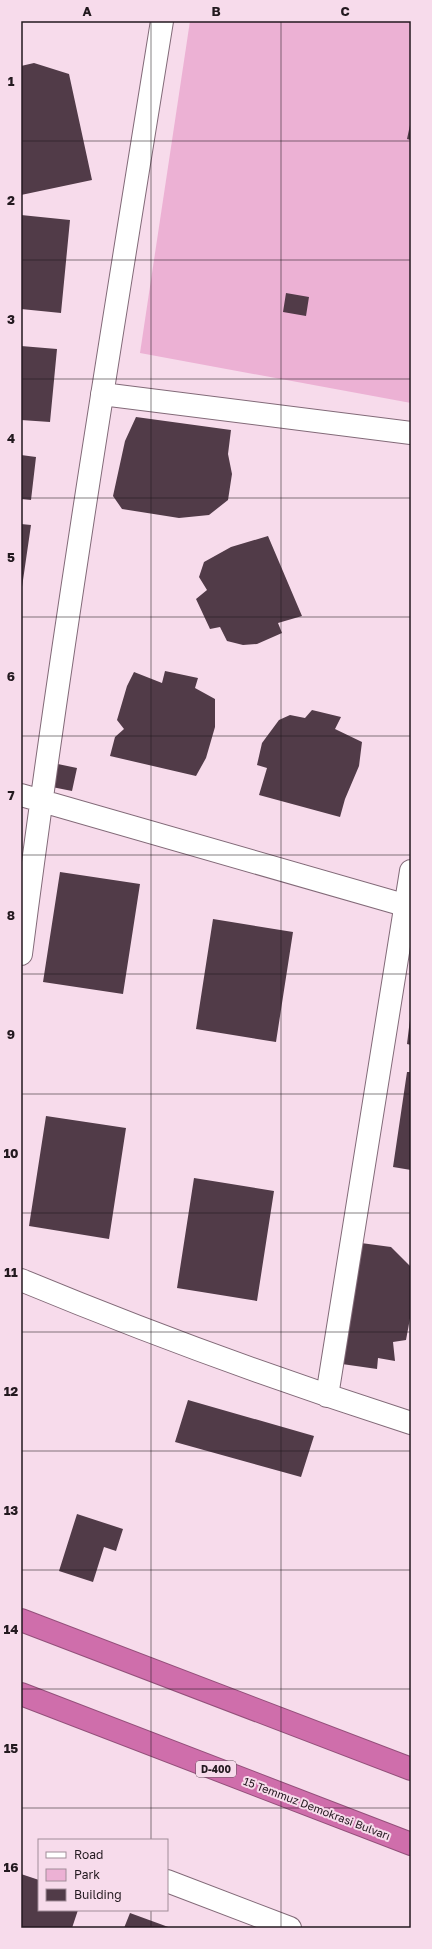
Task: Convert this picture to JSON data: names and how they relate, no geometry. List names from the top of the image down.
{
  "streets": {
    "highway": ["D-400", "15 Temmuz Demokrasi Bulvarı"]
  },
  "legend": ["Road", "Park", "Building"],
  "grid": {
    "columns": ["A", "B", "C"],
    "rows": [
      "1",
      "2",
      "3",
      "4",
      "5",
      "6",
      "7",
      "8",
      "9",
      "10",
      "11",
      "12",
      "13",
      "14",
      "15",
      "16"
    ]
  }
}
